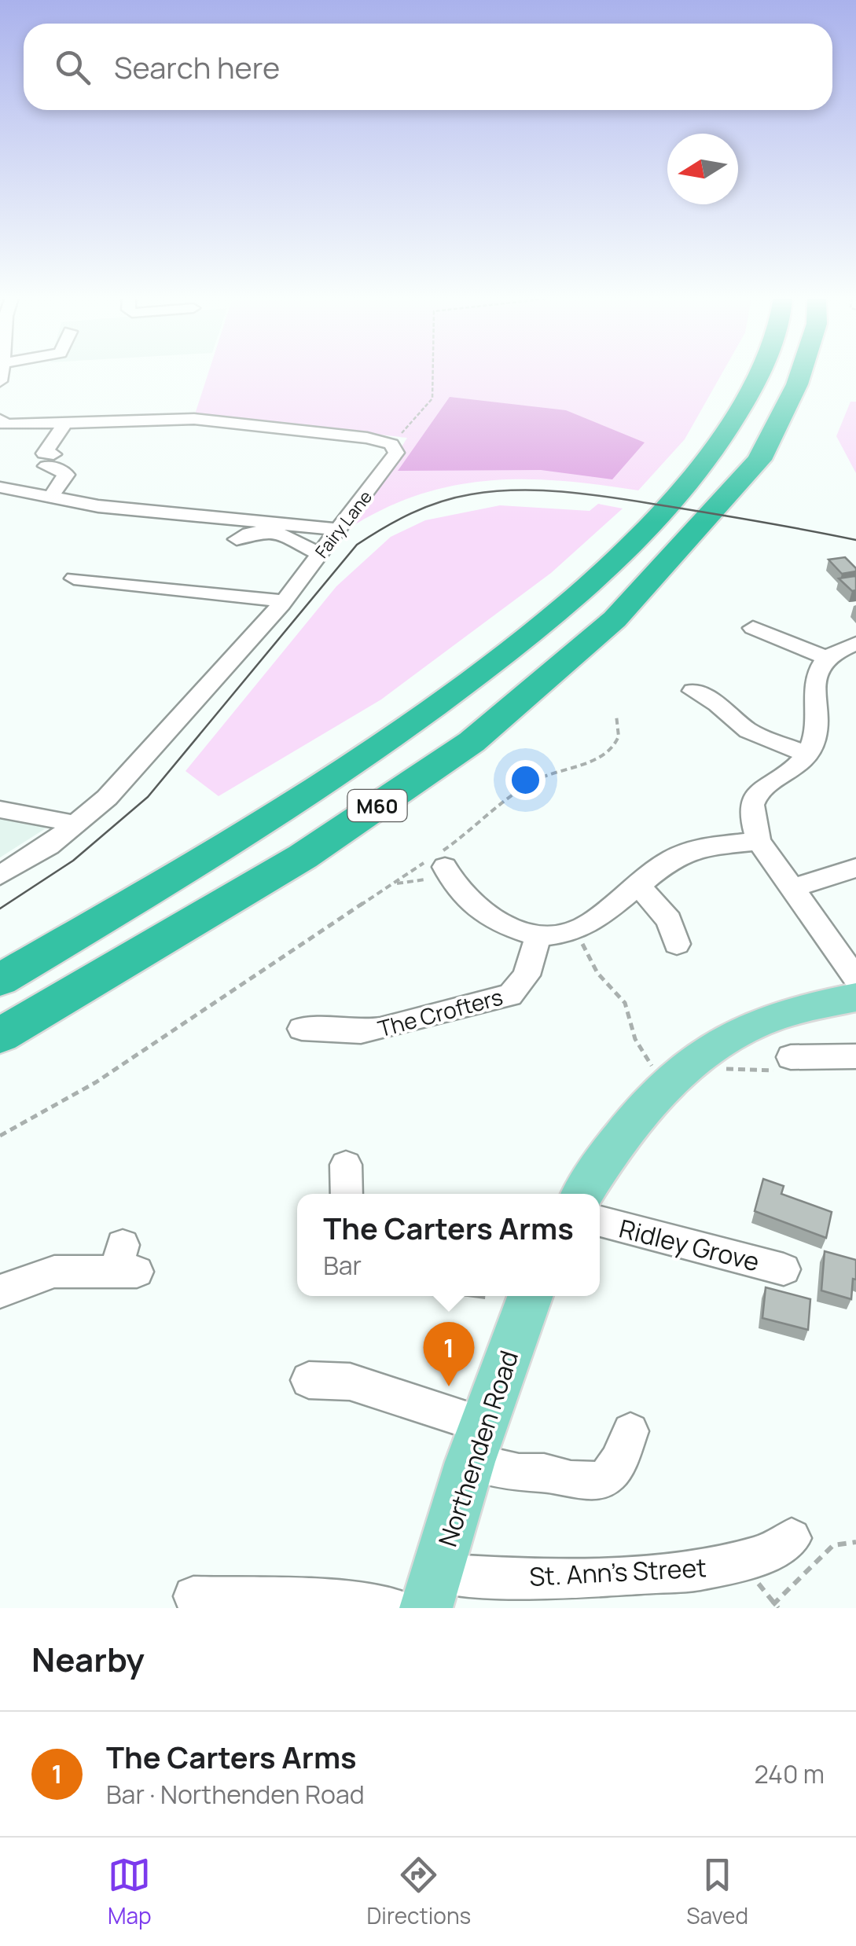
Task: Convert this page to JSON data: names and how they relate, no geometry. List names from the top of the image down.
{
  "streets": {
    "highway": ["M60"],
    "main road": ["Northenden Road"],
    "street": [
      "Fairy Lane",
      "The Crofters",
      "Ridley Grove",
      "St. Ann's Street"
    ]
  },
  "crossings": [
    ["Northenden Road", "St. Ann's Street"]
  ],
  "north": "left",
  "page": {
    "search": "Search here",
    "popup": ["The Carters Arms", "Bar"],
    "pins": "1",
    "heading": "Nearby",
    "list": [
      {
        "mark": "1",
        "name": "The Carters Arms",
        "note": "Bar · Northenden Road",
        "value": "240 m"
      }
    ],
    "nav": ["Map", "Directions", "Saved"]
  }
}
